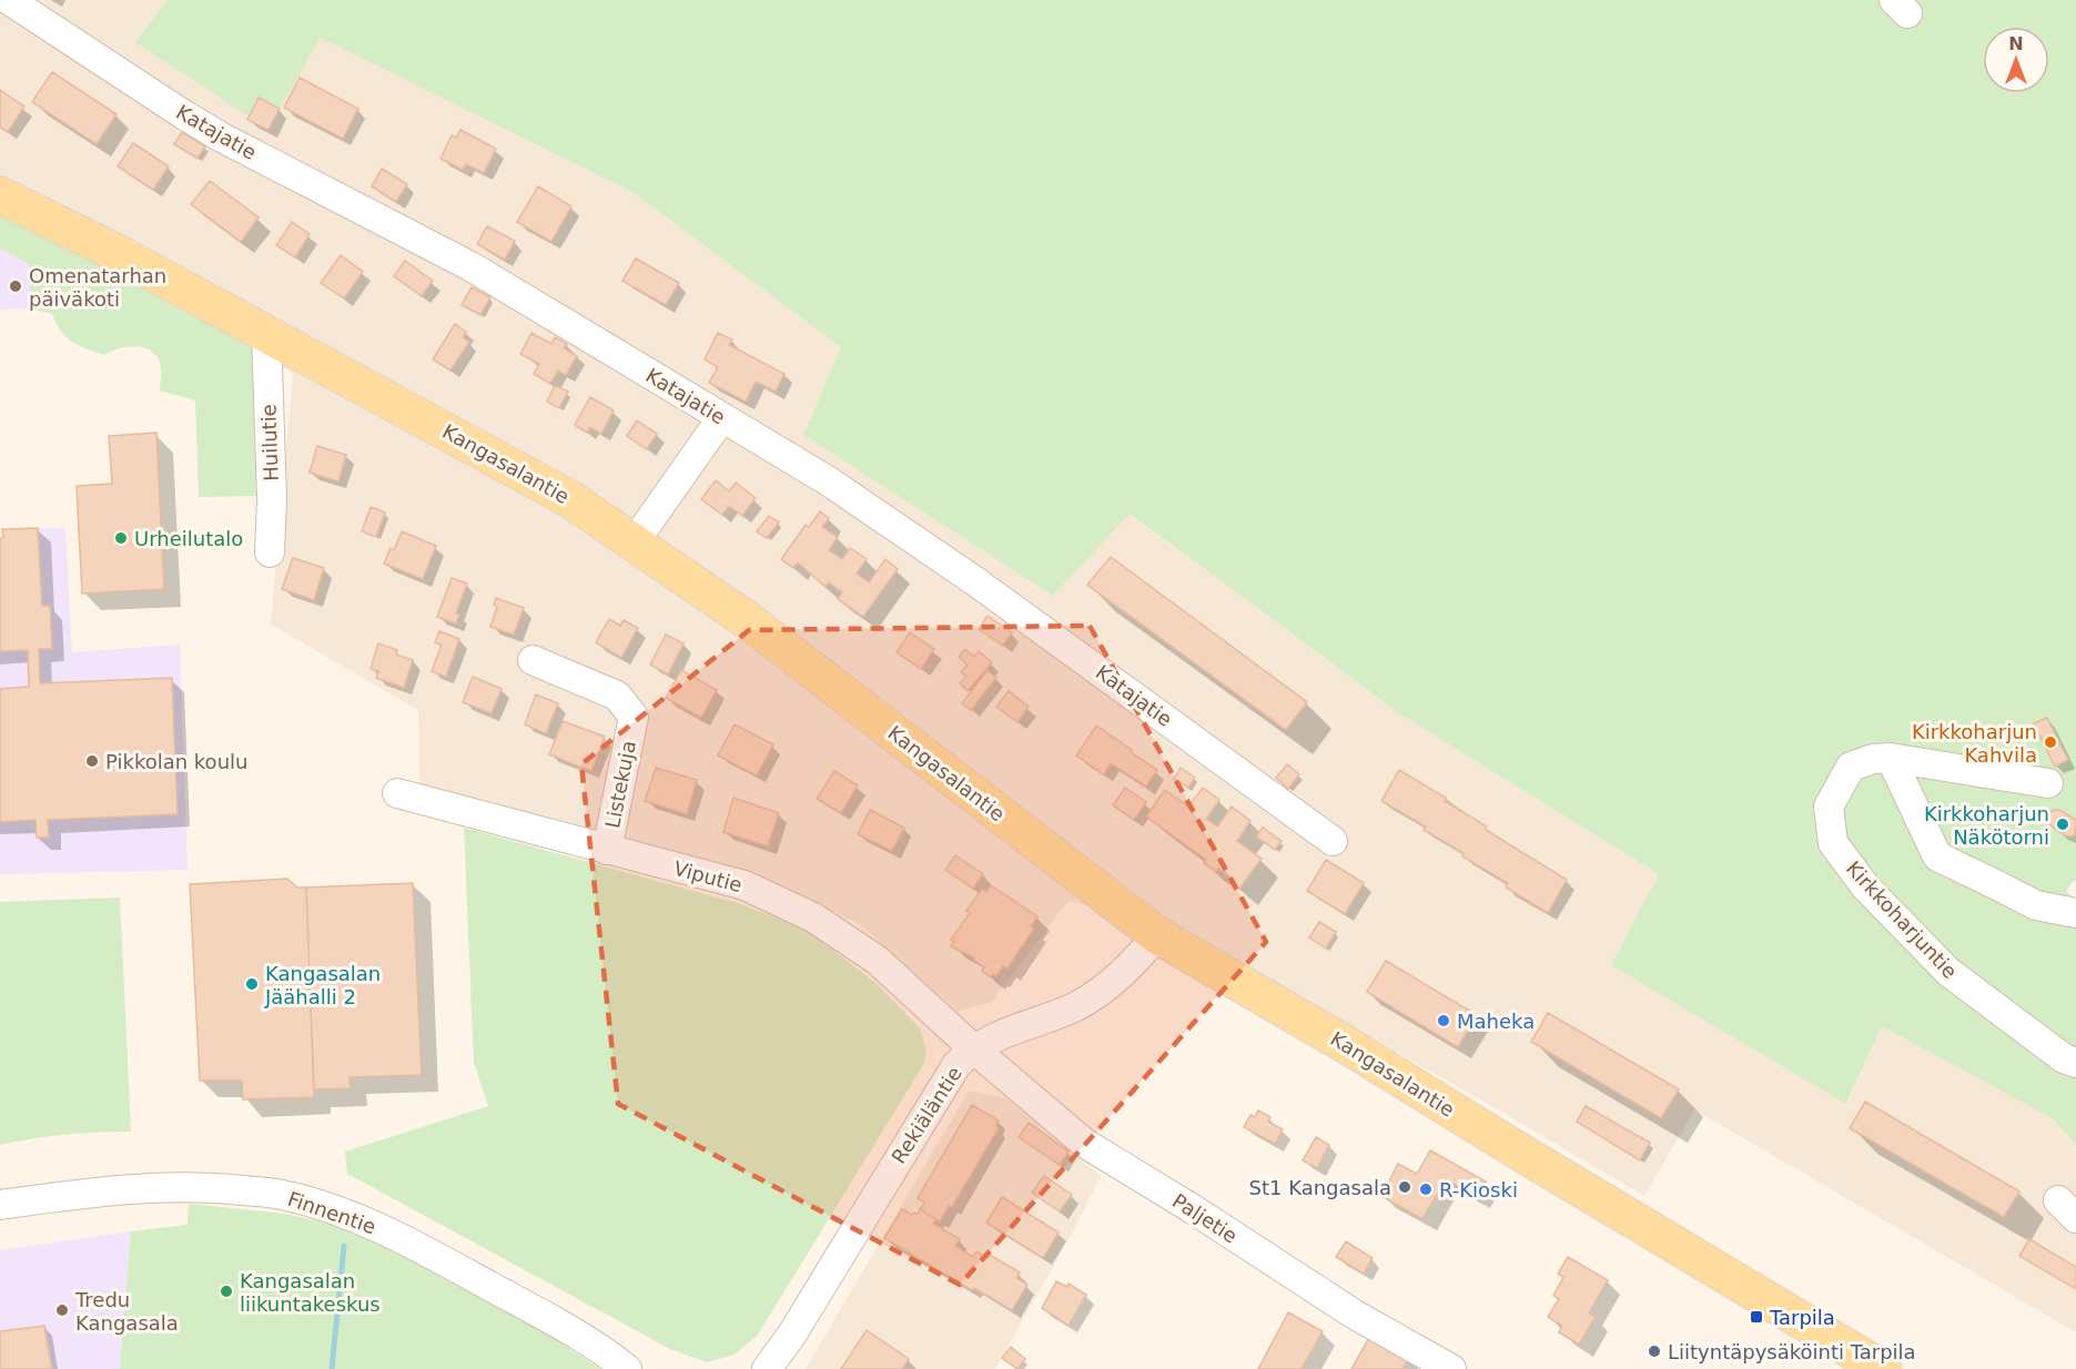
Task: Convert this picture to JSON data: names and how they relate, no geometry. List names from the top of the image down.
{
  "streets": {
    "main road": ["Kangasalantie"],
    "street": [
      "Katajatie",
      "Huilutie",
      "Listekuja",
      "Viputie",
      "Kirkkoharjuntie",
      "Rekiäläntie",
      "Finnentie",
      "Paljetie"
    ]
  },
  "crossings": [
    ["Huilutie", "Kangasalantie"],
    ["Kangasalantie", "Rekiäläntie"],
    ["Listekuja", "Viputie"],
    ["Viputie", "Rekiäläntie"],
    ["Viputie", "Paljetie"],
    ["Rekiäläntie", "Paljetie"]
  ],
  "places": {
    "other": [
      "Omenatarhan päiväkoti",
      "Urheilutalo",
      "Kirkkoharjun Kahvila",
      "Pikkolan koulu",
      "Kirkkoharjun Näkötorni",
      "Kangasalan Jäähalli 2",
      "Maheka",
      "St1 Kangasala",
      "R-Kioski",
      "Kangasalan liikuntakeskus",
      "Tredu Kangasala",
      "Liityntäpysäköinti Tarpila"
    ],
    "transit": ["Tarpila"]
  },
  "north": "top"
}
